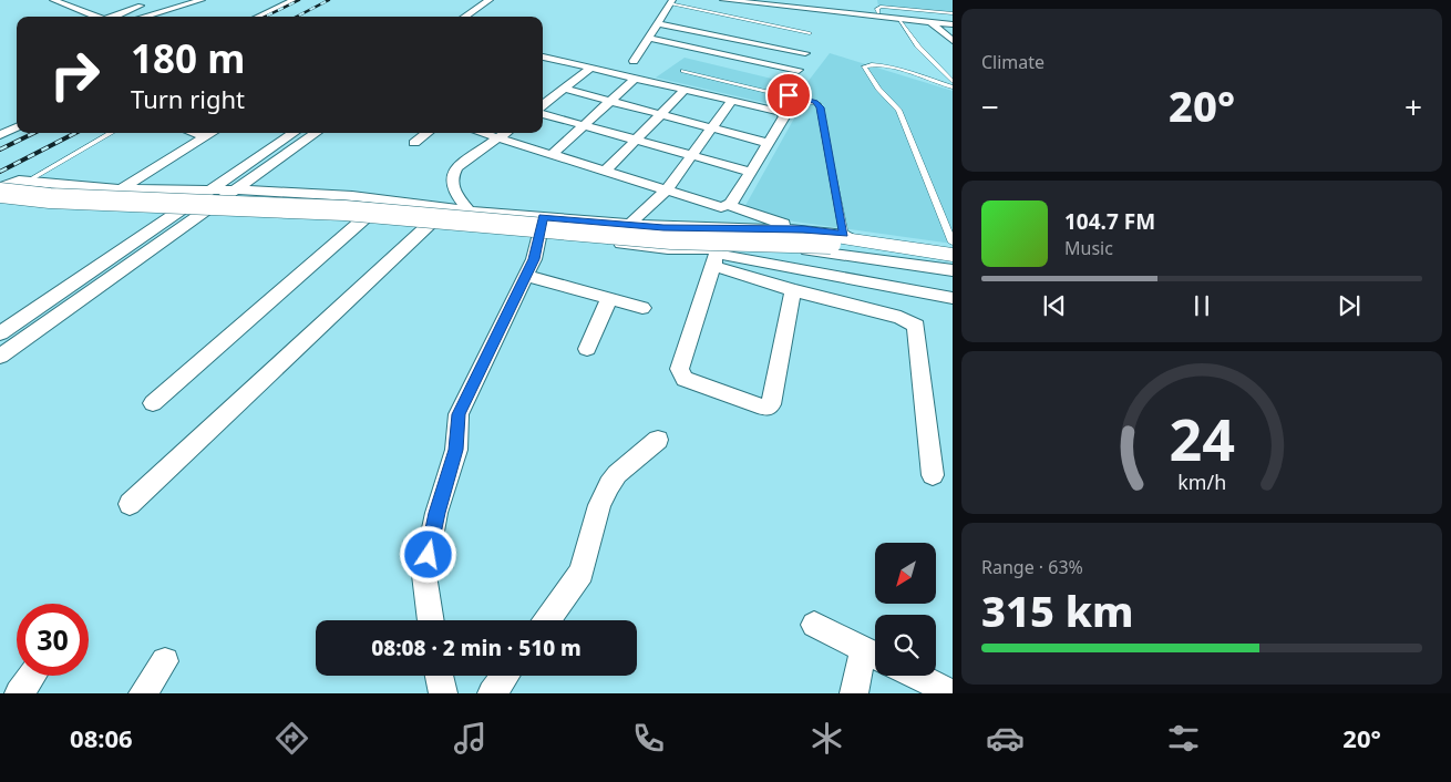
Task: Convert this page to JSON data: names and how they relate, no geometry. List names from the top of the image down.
{
  "north": "bottom left",
  "page": {
    "tile": [
      "Climate",
      ["Range · 63%", "315 km"]
    ],
    "turn": ["180 m", "Turn right"],
    "heat": ["−", "20°", "+"],
    "song": ["104.7 FM", "Music"],
    "limit": "30",
    "trip": "08:08 · 2 min · 510 m",
    "tabs": ["08:06", "20°"],
    "gauge": ["24", "km/h"]
  }
}
